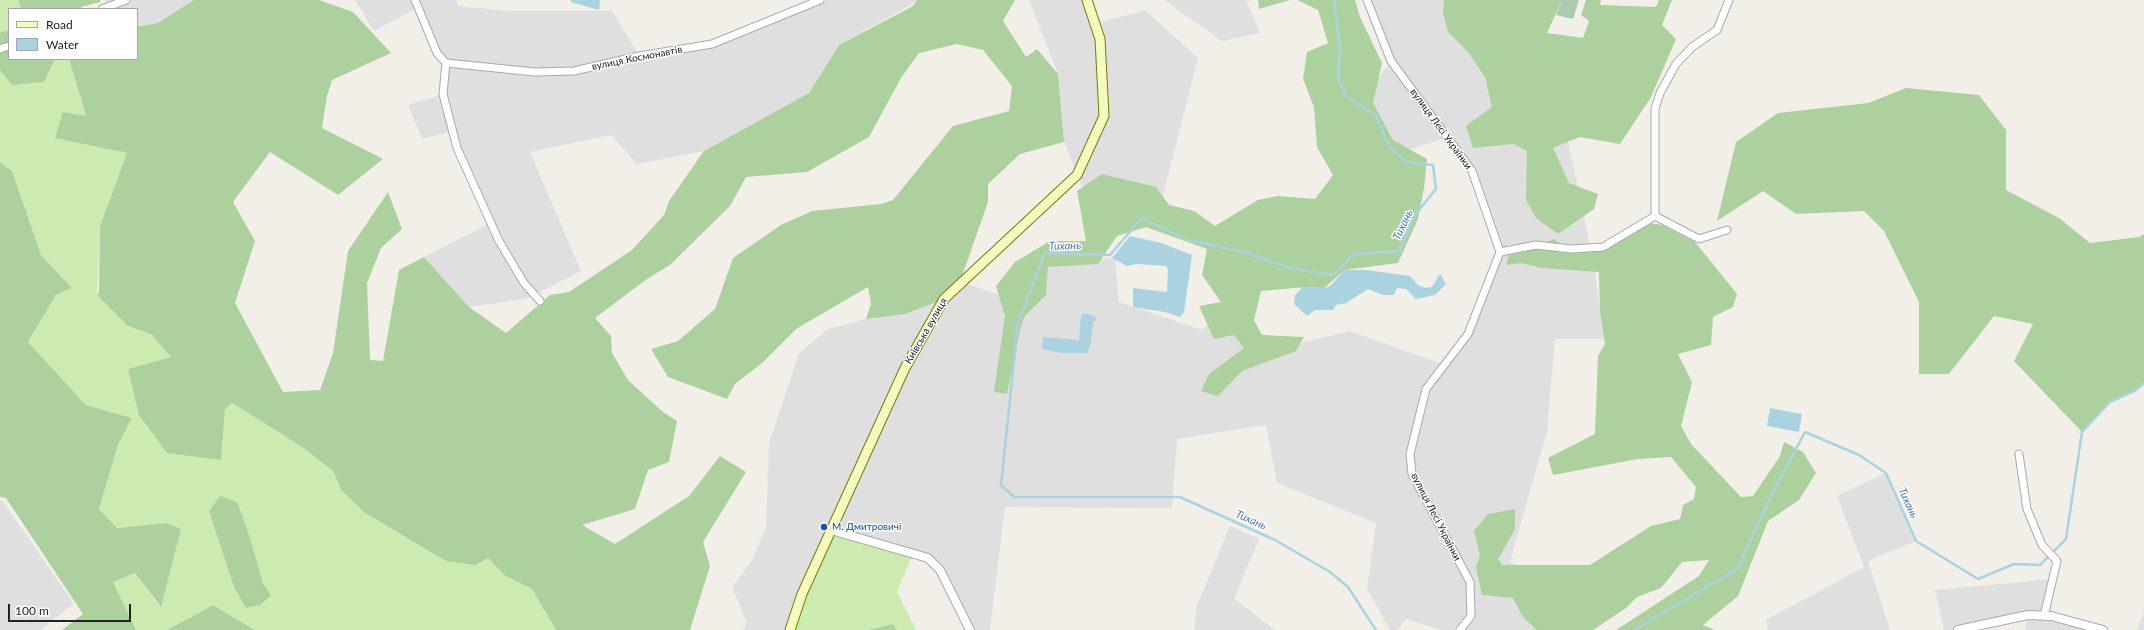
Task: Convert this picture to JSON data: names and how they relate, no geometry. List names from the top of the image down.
{
  "streets": {
    "main road": ["Київська вулиця"],
    "street": ["вулиця Космонавтів", "вулиця Лесі Українки"]
  },
  "water": ["Тихань"],
  "places": ["М. Дмитровичі"],
  "legend": ["Road", "Water"],
  "scale_bar": "100 m"
}
